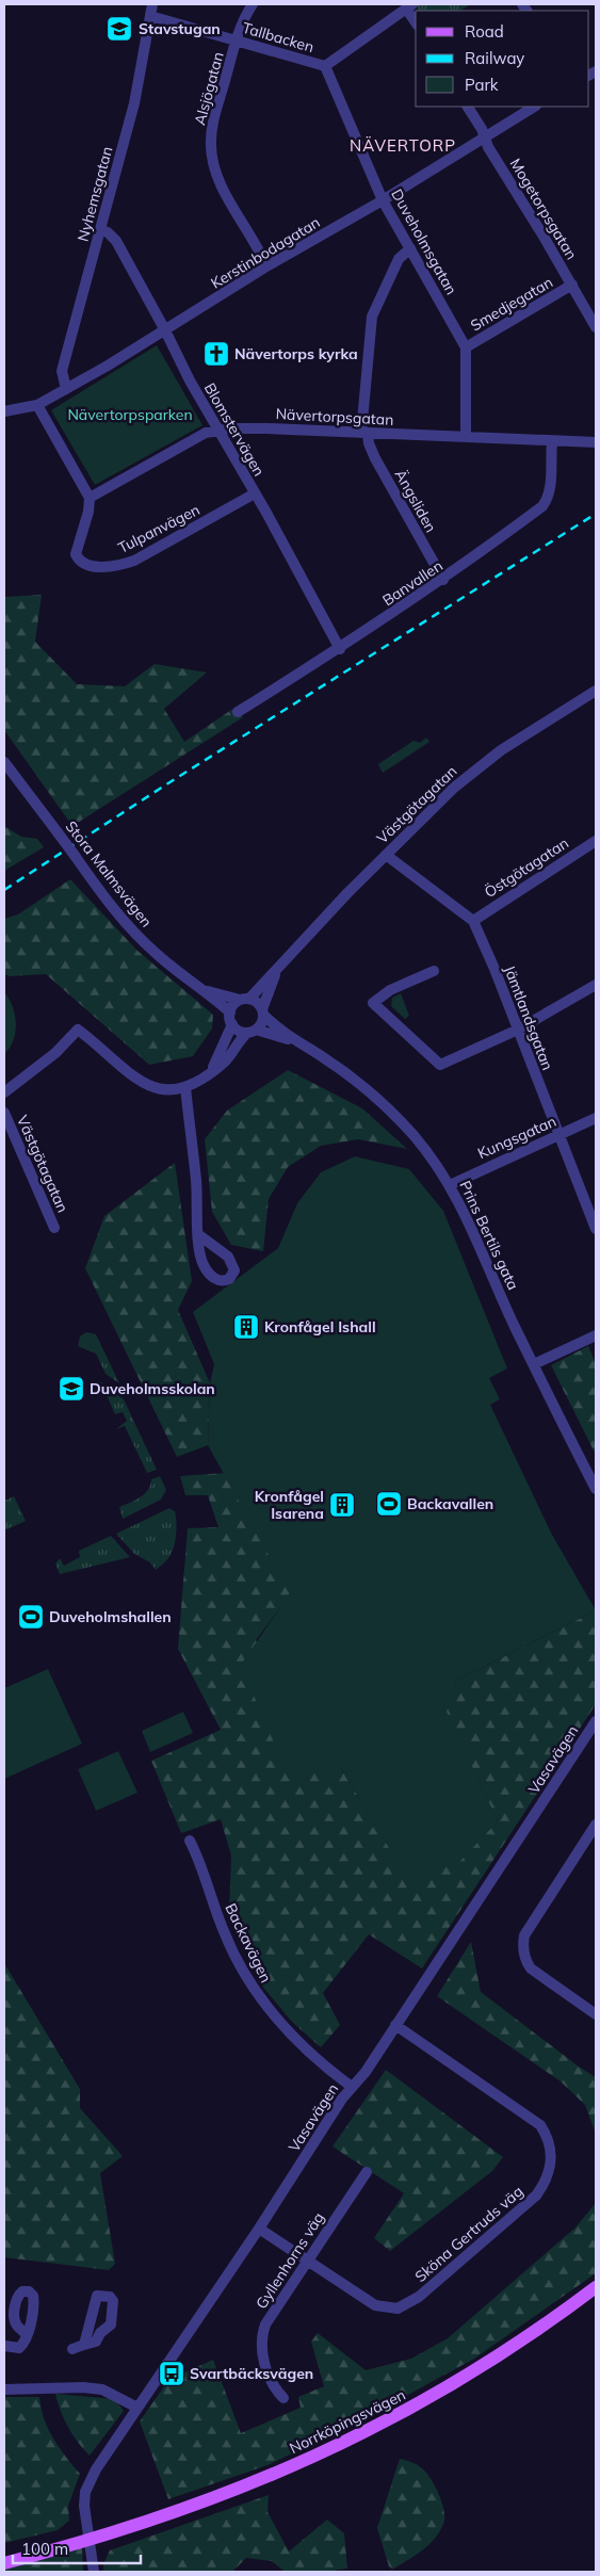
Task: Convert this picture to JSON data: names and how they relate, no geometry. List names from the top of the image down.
{
  "streets": {
    "main road": ["Norrköpingsvägen"],
    "street": [
      "Tallbacken",
      "Alsjögatan",
      "Nyhemsgatan",
      "Mogetorpsgatan",
      "Duveholmsgatan",
      "Kerstinbodagatan",
      "Smedjegatan",
      "Nävertorpsgatan",
      "Blomstervägen",
      "Ängsliden",
      "Tulpanvägen",
      "Banvallen",
      "Västgötagatan",
      "Östgötagatan",
      "Stora Malmsvägen",
      "Jämtlandsgatan",
      "Kungsgatan",
      "Prins Bertils gata",
      "Vasavägen",
      "Backavägen",
      "Sköna Gertruds väg",
      "Gyllenhorns väg"
    ]
  },
  "crossings": [
    ["Tallbacken", "Alsjögatan"],
    ["Tallbacken", "Nyhemsgatan"],
    ["Tallbacken", "Duveholmsgatan"],
    ["Alsjögatan", "Kerstinbodagatan"],
    ["Nyhemsgatan", "Kerstinbodagatan"],
    ["Nyhemsgatan", "Blomstervägen"],
    ["Mogetorpsgatan", "Kerstinbodagatan"],
    ["Mogetorpsgatan", "Smedjegatan"],
    ["Duveholmsgatan", "Kerstinbodagatan"],
    ["Duveholmsgatan", "Smedjegatan"],
    ["Duveholmsgatan", "Nävertorpsgatan"],
    ["Duveholmsgatan", "Ängsliden"],
    ["Kerstinbodagatan", "Blomstervägen"],
    ["Nävertorpsgatan", "Blomstervägen"],
    ["Nävertorpsgatan", "Ängsliden"],
    ["Nävertorpsgatan", "Tulpanvägen"],
    ["Nävertorpsgatan", "Banvallen"],
    ["Blomstervägen", "Tulpanvägen"],
    ["Blomstervägen", "Banvallen"],
    ["Ängsliden", "Banvallen"],
    ["Västgötagatan", "Stora Malmsvägen"],
    ["Västgötagatan", "Prins Bertils gata"],
    ["Östgötagatan", "Jämtlandsgatan"],
    ["Stora Malmsvägen", "Prins Bertils gata"],
    ["Jämtlandsgatan", "Kungsgatan"],
    ["Kungsgatan", "Prins Bertils gata"],
    ["Vasavägen", "Backavägen"],
    ["Vasavägen", "Sköna Gertruds väg"],
    ["Vasavägen", "Norrköpingsvägen"],
    ["Sköna Gertruds väg", "Gyllenhorns väg"]
  ],
  "districts": ["NÄVERTORP"],
  "parks": ["Nävertorpsparken"],
  "places": {
    "school or university": ["Stavstugan", "Duveholmsskolan"],
    "church": ["Nävertorps kyrka"],
    "building": ["Kronfågel Ishall", "Kronfågel Isarena"],
    "sports": ["Backavallen", "Duveholmshallen"],
    "bus stop": ["Svartbäcksvägen"]
  },
  "legend": ["Road", "Railway", "Park"],
  "scale_bar": "100 m"
}
